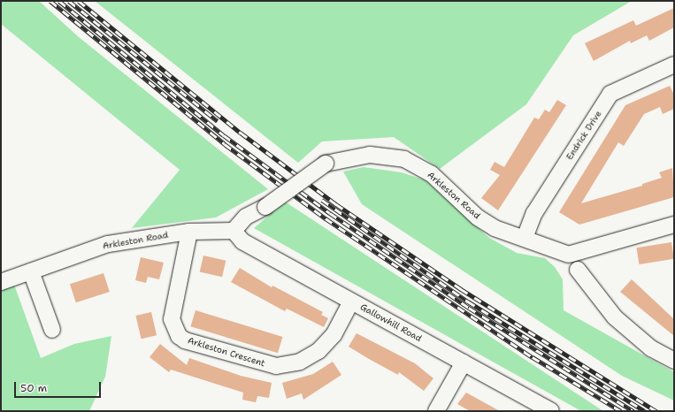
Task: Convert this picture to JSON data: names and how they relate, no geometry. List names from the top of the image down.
{
  "streets": {
    "street": [
      "Endrick Drive",
      "Arkleston Road",
      "Gallowhill Road",
      "Arkleston Crescent"
    ]
  },
  "crossings": [
    ["Endrick Drive", "Arkleston Road"],
    ["Arkleston Road", "Gallowhill Road"],
    ["Arkleston Road", "Arkleston Crescent"],
    ["Gallowhill Road", "Arkleston Crescent"]
  ],
  "scale_bar": "50 m"
}
